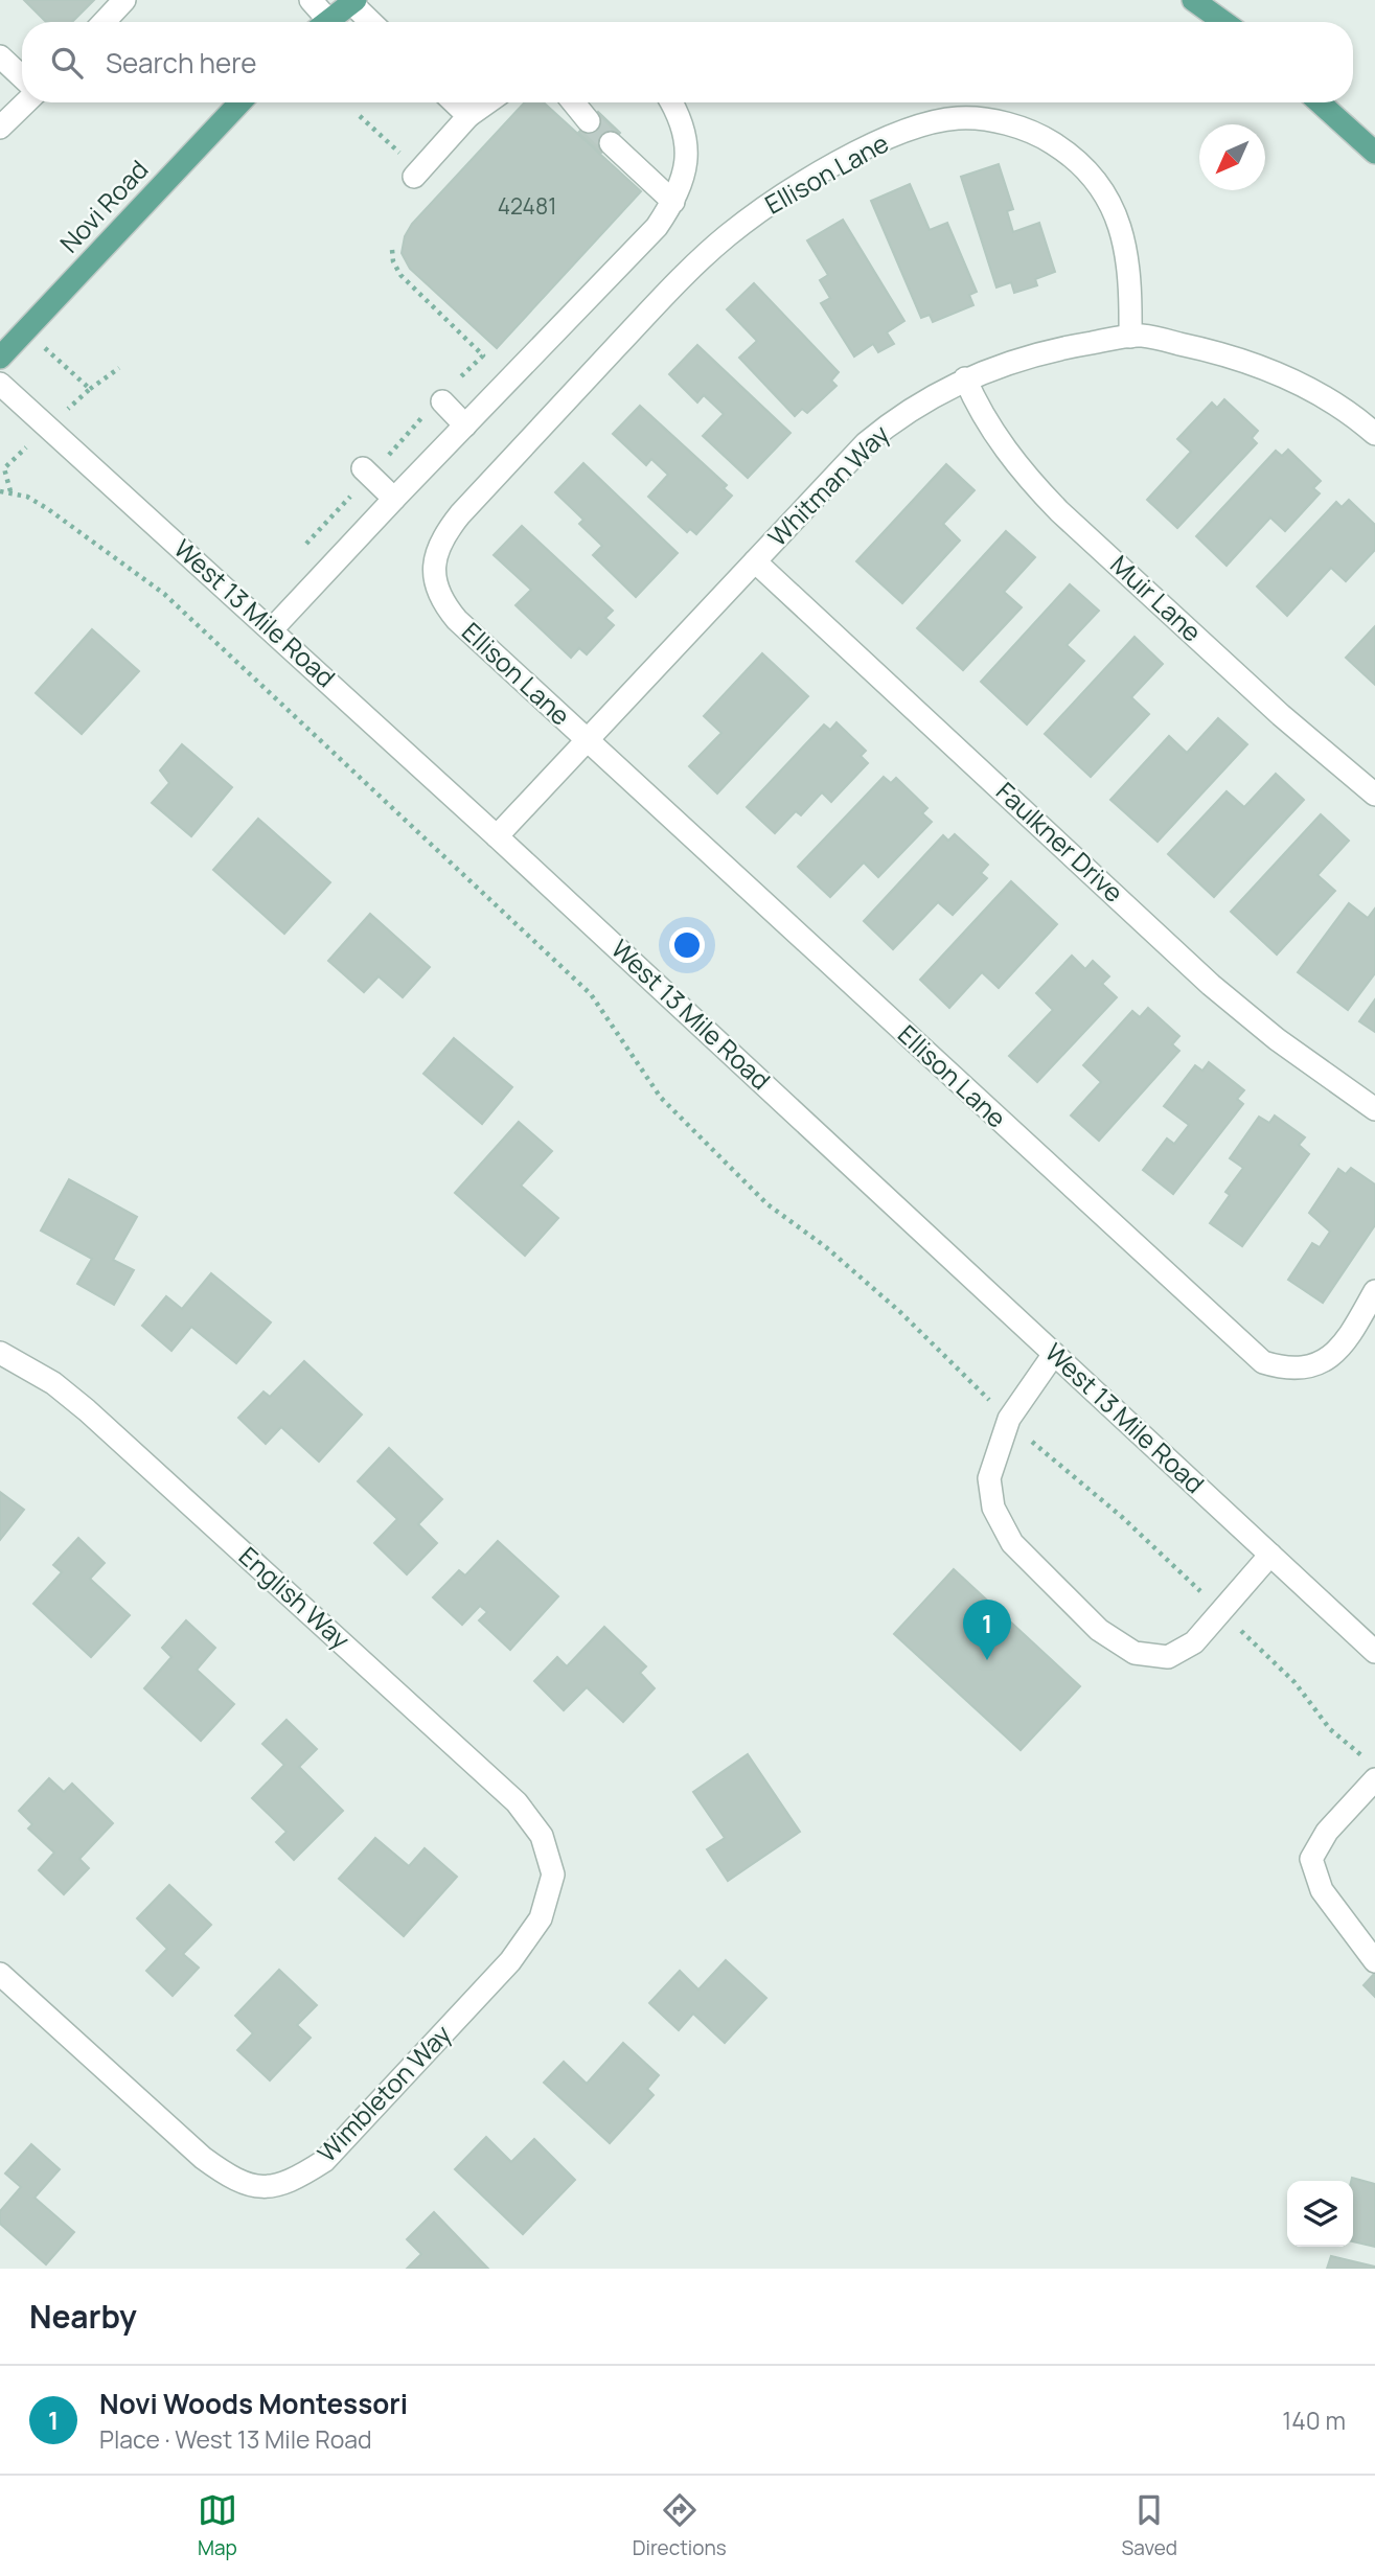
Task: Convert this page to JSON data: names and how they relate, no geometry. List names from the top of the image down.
{
  "streets": {
    "main road": ["Novi Road"],
    "street": [
      "Ellison Lane",
      "Whitman Way",
      "Muir Lane",
      "West 13 Mile Road",
      "Faulkner Drive",
      "English Way",
      "Wimbleton Way"
    ]
  },
  "crossings": [
    ["Ellison Lane", "Whitman Way"],
    ["Whitman Way", "Muir Lane"],
    ["Whitman Way", "West 13 Mile Road"],
    ["Whitman Way", "Faulkner Drive"],
    ["English Way", "Wimbleton Way"]
  ],
  "house_numbers": ["42481"],
  "north": "bottom left",
  "page": {
    "search": "Search here",
    "pins": "1",
    "heading": "Nearby",
    "list": [
      {
        "mark": "1",
        "name": "Novi Woods Montessori",
        "note": "Place · West 13 Mile Road",
        "value": "140 m"
      }
    ],
    "nav": ["Map", "Directions", "Saved"]
  }
}
